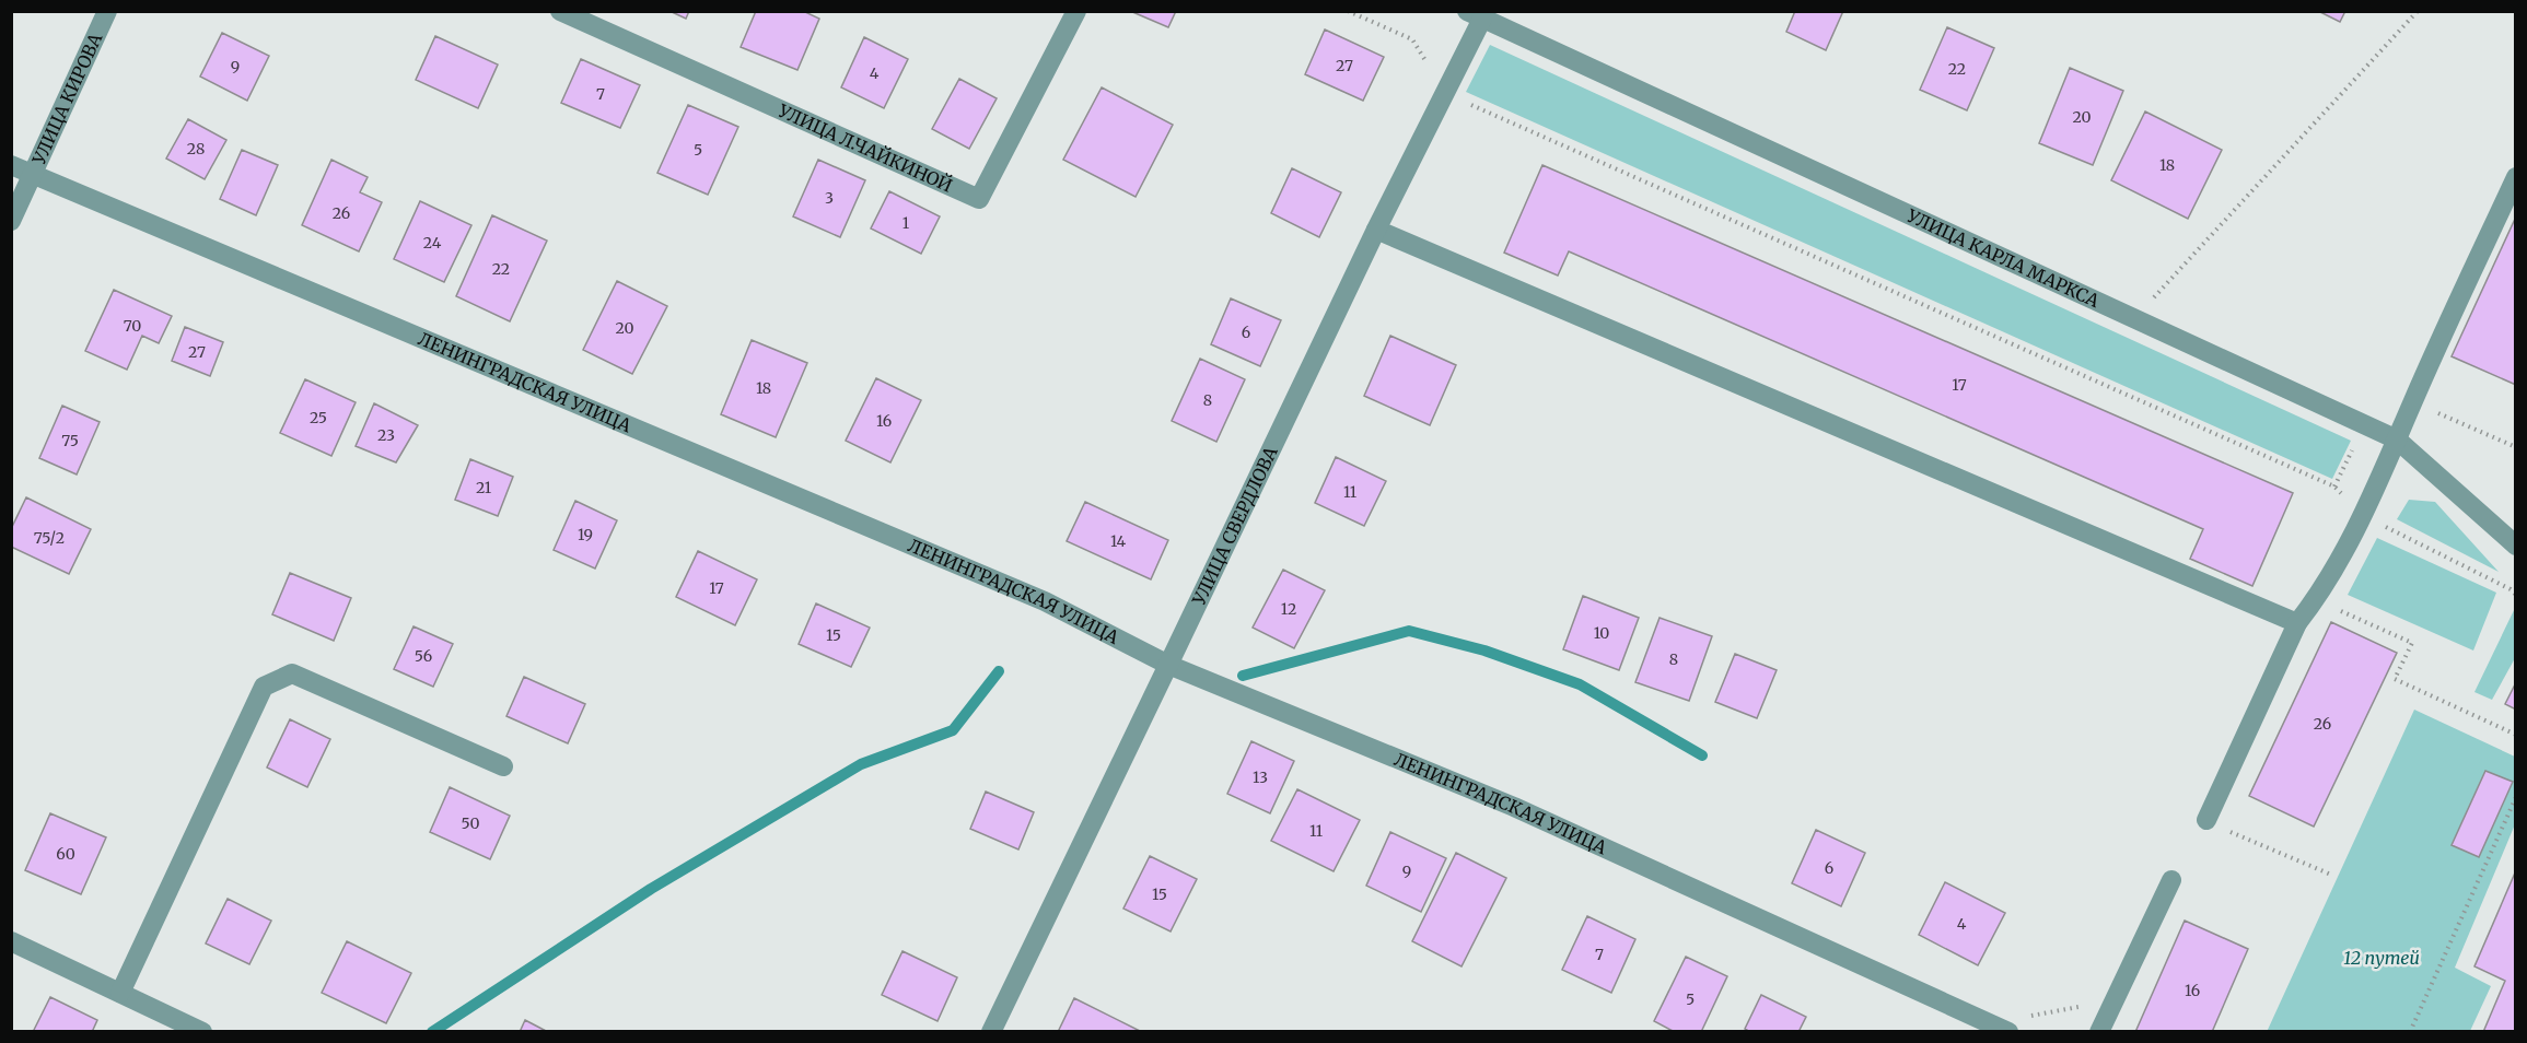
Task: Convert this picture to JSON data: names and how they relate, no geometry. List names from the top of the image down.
{
  "streets": {
    "street": [
      "УЛИЦА КИРОВА",
      "УЛИЦА Л.ЧАЙКИНОЙ",
      "УЛИЦА КАРЛА МАРКСА",
      "ЛЕНИНГРАДСКАЯ УЛИЦА",
      "УЛИЦА СВЕРДЛОВА"
    ]
  },
  "crossings": [
    ["УЛИЦА КИРОВА", "ЛЕНИНГРАДСКАЯ УЛИЦА"],
    ["УЛИЦА КАРЛА МАРКСА", "УЛИЦА СВЕРДЛОВА"],
    ["ЛЕНИНГРАДСКАЯ УЛИЦА", "УЛИЦА СВЕРДЛОВА"]
  ],
  "parks": ["12 путей"],
  "house_numbers": [
    "27",
    "9",
    "22",
    "4",
    "7",
    "20",
    "28",
    "5",
    "18",
    "3",
    "26",
    "1",
    "24",
    "22",
    "70",
    "20",
    "6",
    "27",
    "17",
    "18",
    "8",
    "25",
    "16",
    "23",
    "75",
    "21",
    "11",
    "19",
    "75/2",
    "14",
    "17",
    "12",
    "10",
    "15",
    "56",
    "8",
    "26",
    "13",
    "50",
    "11",
    "60",
    "6",
    "9",
    "15",
    "4",
    "7",
    "16",
    "5"
  ]
}
